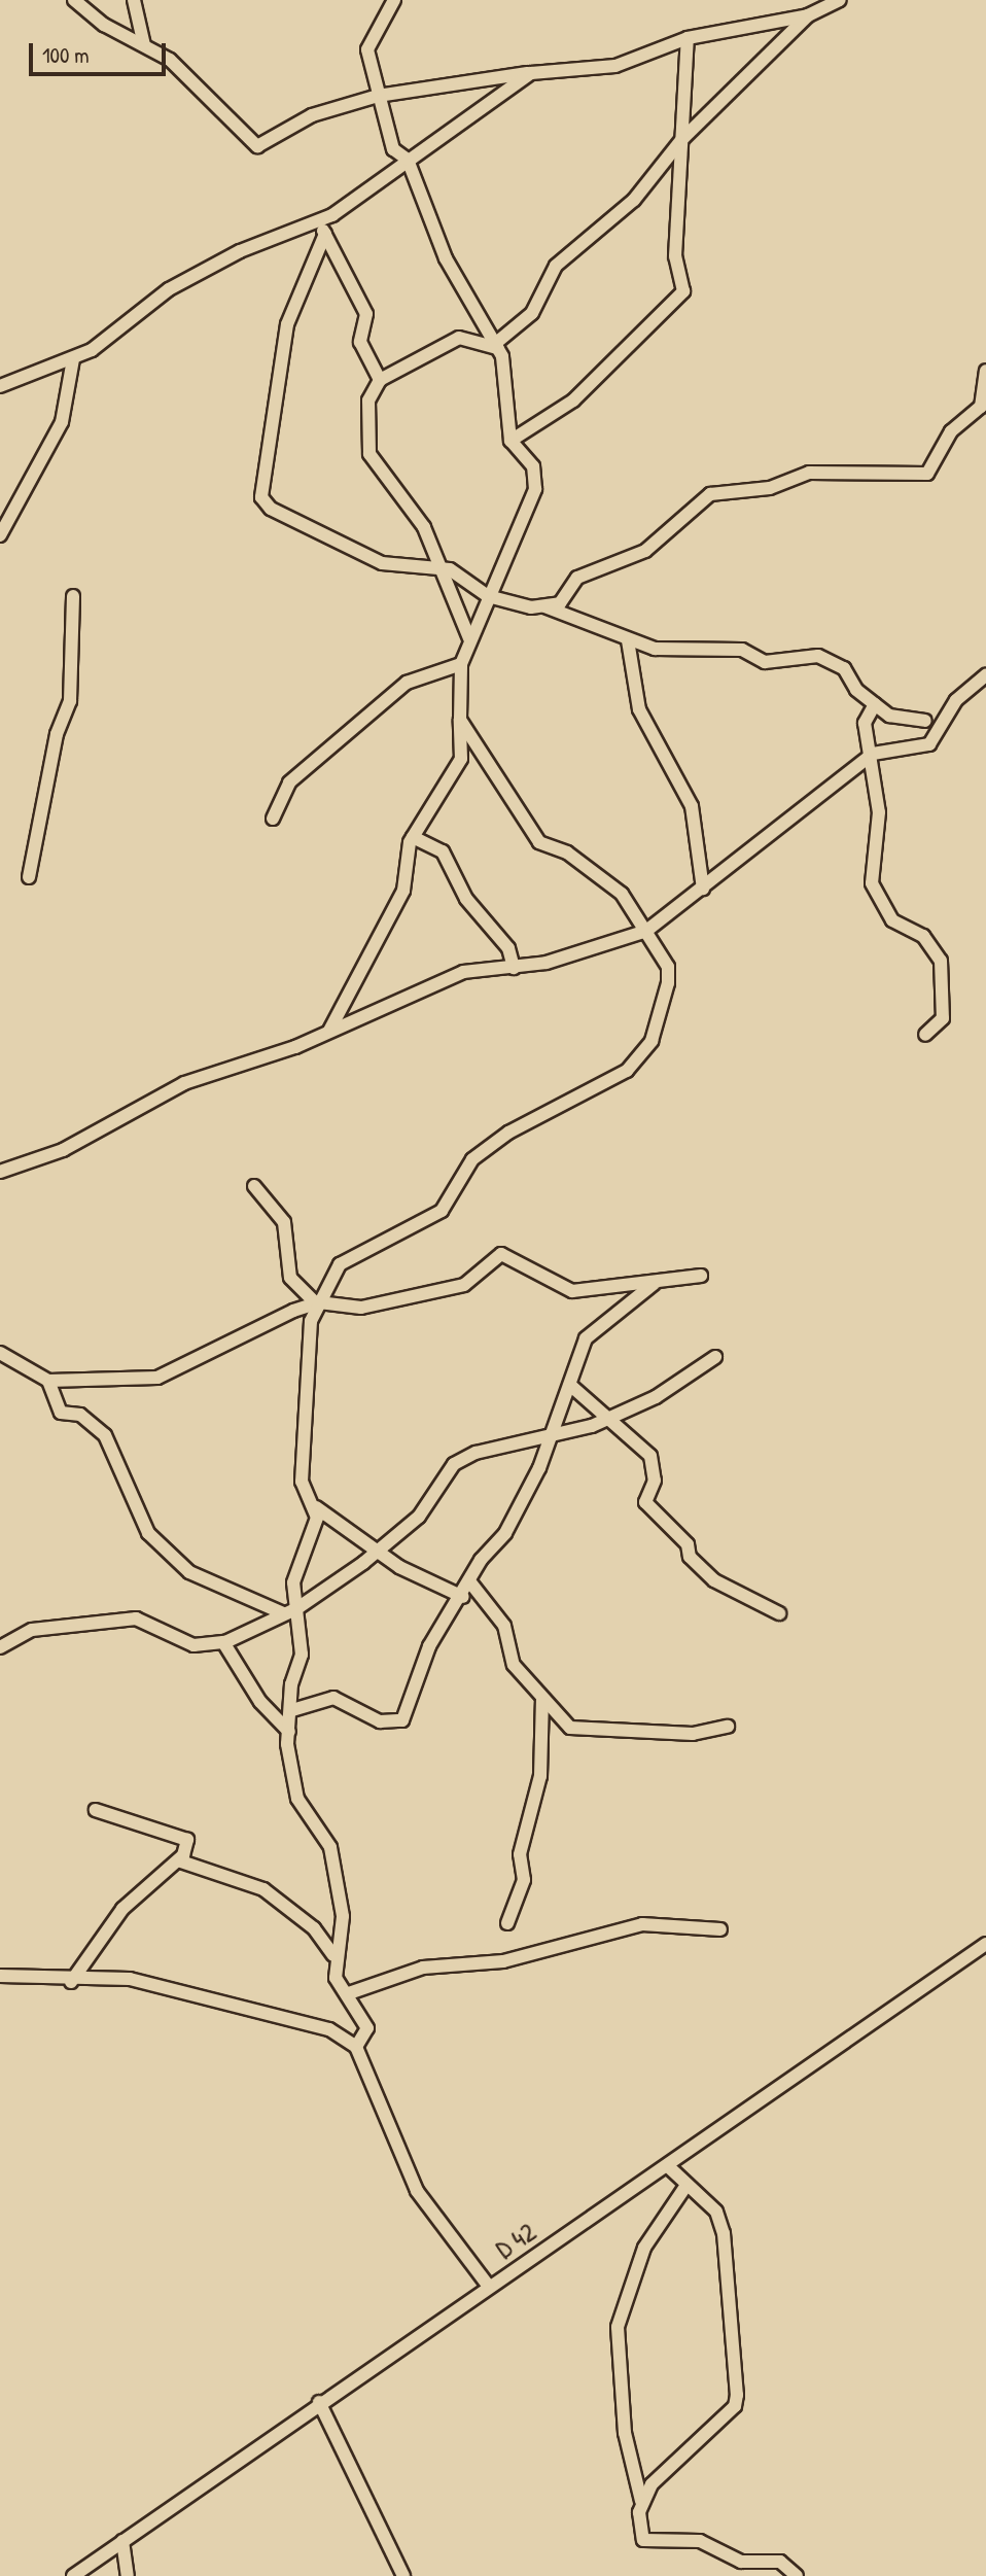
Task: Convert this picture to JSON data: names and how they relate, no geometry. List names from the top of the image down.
{
  "streets": {
    "street": ["D 42"]
  },
  "scale_bar": "100 m"
}
